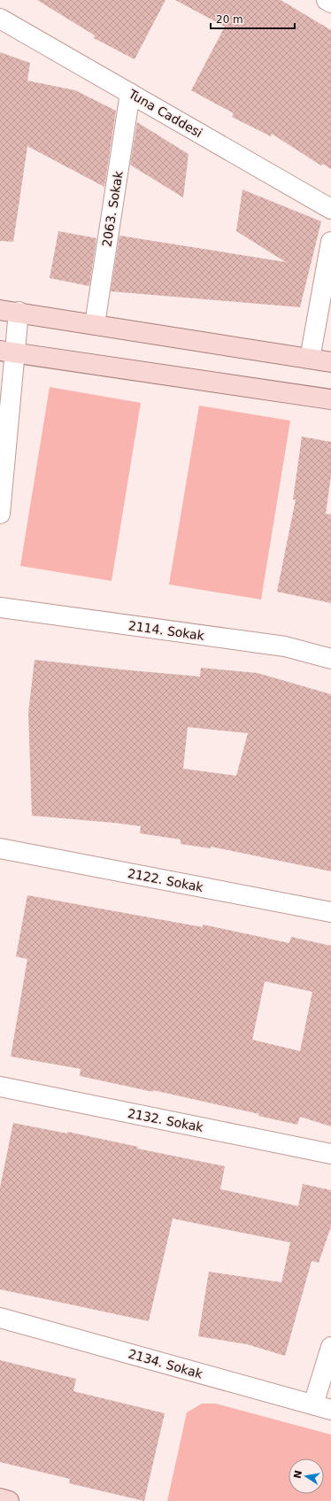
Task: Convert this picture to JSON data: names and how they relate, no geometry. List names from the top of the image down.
{
  "streets": {
    "street": [
      "Tuna Caddesi",
      "2063. Sokak",
      "2114. Sokak",
      "2122. Sokak",
      "2132. Sokak",
      "2134. Sokak"
    ]
  },
  "crossings": [
    ["Tuna Caddesi", "2063. Sokak"]
  ],
  "scale_bar": "20 m",
  "north": "left"
}
